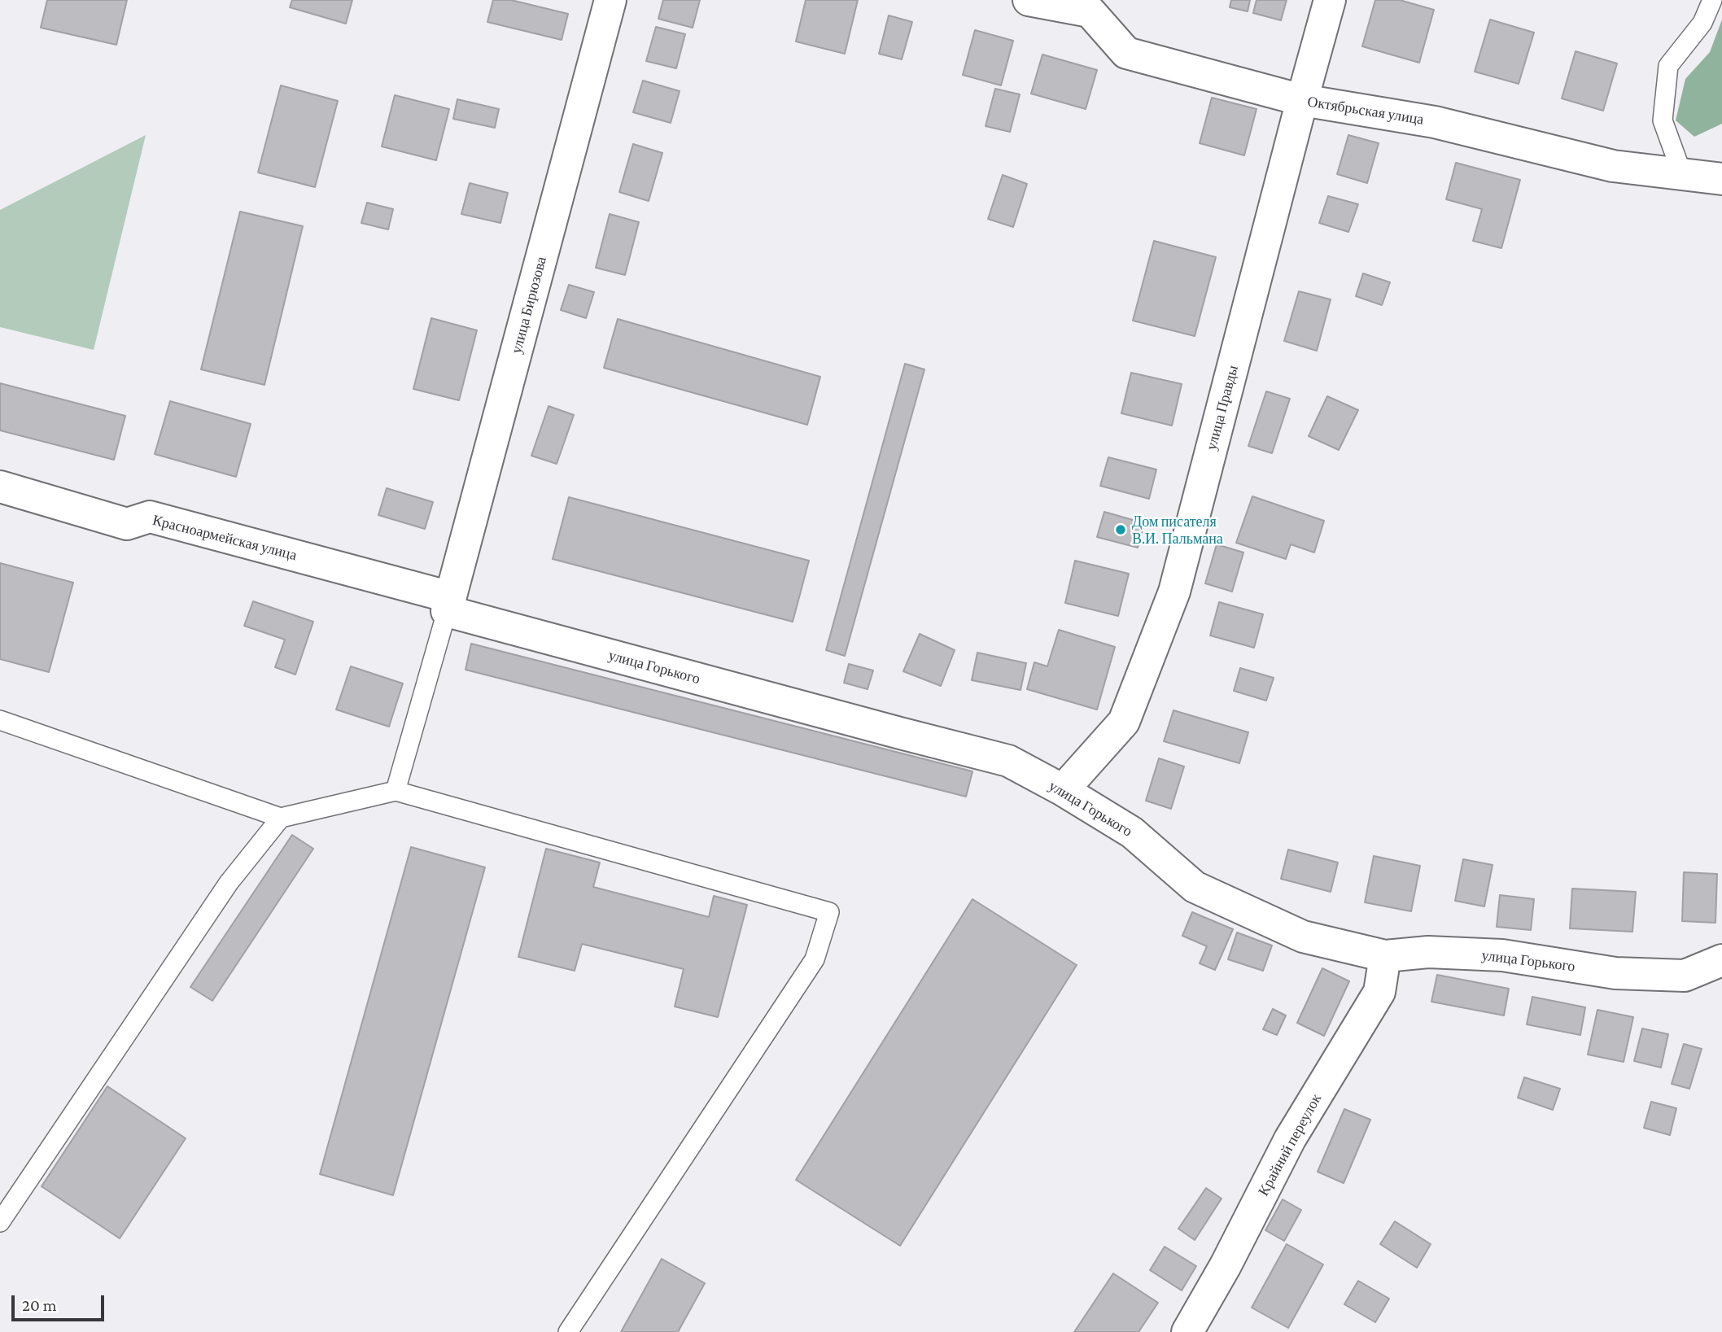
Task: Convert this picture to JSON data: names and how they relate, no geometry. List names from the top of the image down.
{
  "streets": {
    "street": [
      "Октябрьская улица",
      "улица Бирюзова",
      "улица Правды",
      "Красноармейская улица",
      "улица Горького",
      "Крайний переулок"
    ]
  },
  "crossings": [
    ["Октябрьская улица", "улица Правды"],
    ["улица Бирюзова", "Красноармейская улица"],
    ["улица Бирюзова", "улица Горького"],
    ["улица Правды", "улица Горького"],
    ["Красноармейская улица", "улица Горького"],
    ["улица Горького", "Крайний переулок"]
  ],
  "places": ["Дом писателя В.И. Пальмана"],
  "scale_bar": "20 m"
}
